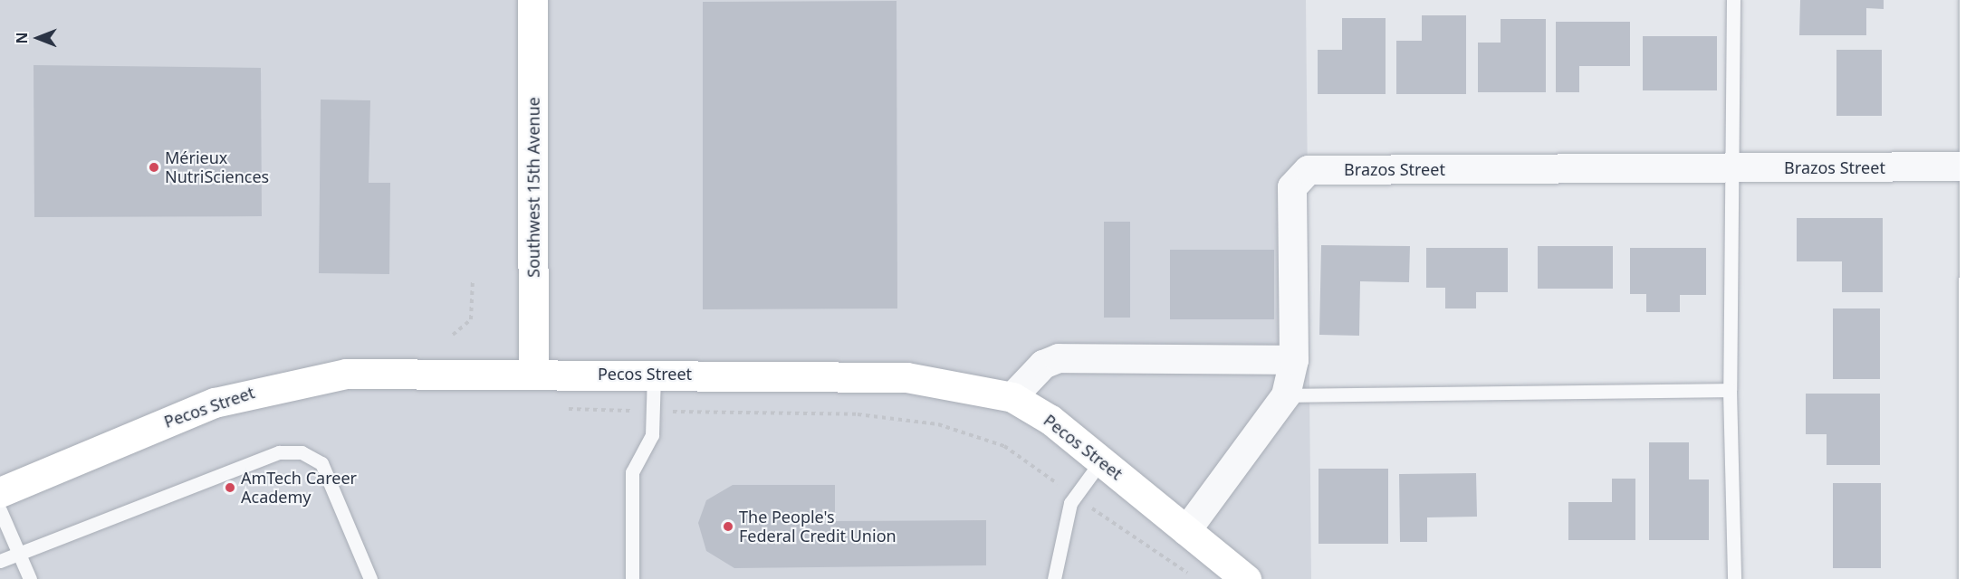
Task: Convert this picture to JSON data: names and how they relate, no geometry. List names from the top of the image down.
{
  "streets": {
    "street": ["Brazos Street", "Southwest 15th Avenue", "Pecos Street"]
  },
  "crossings": [
    ["Southwest 15th Avenue", "Pecos Street"]
  ],
  "places": ["Mérieux NutriSciences", "AmTech Career Academy", "The People's Federal Credit Union"],
  "north": "left"
}
